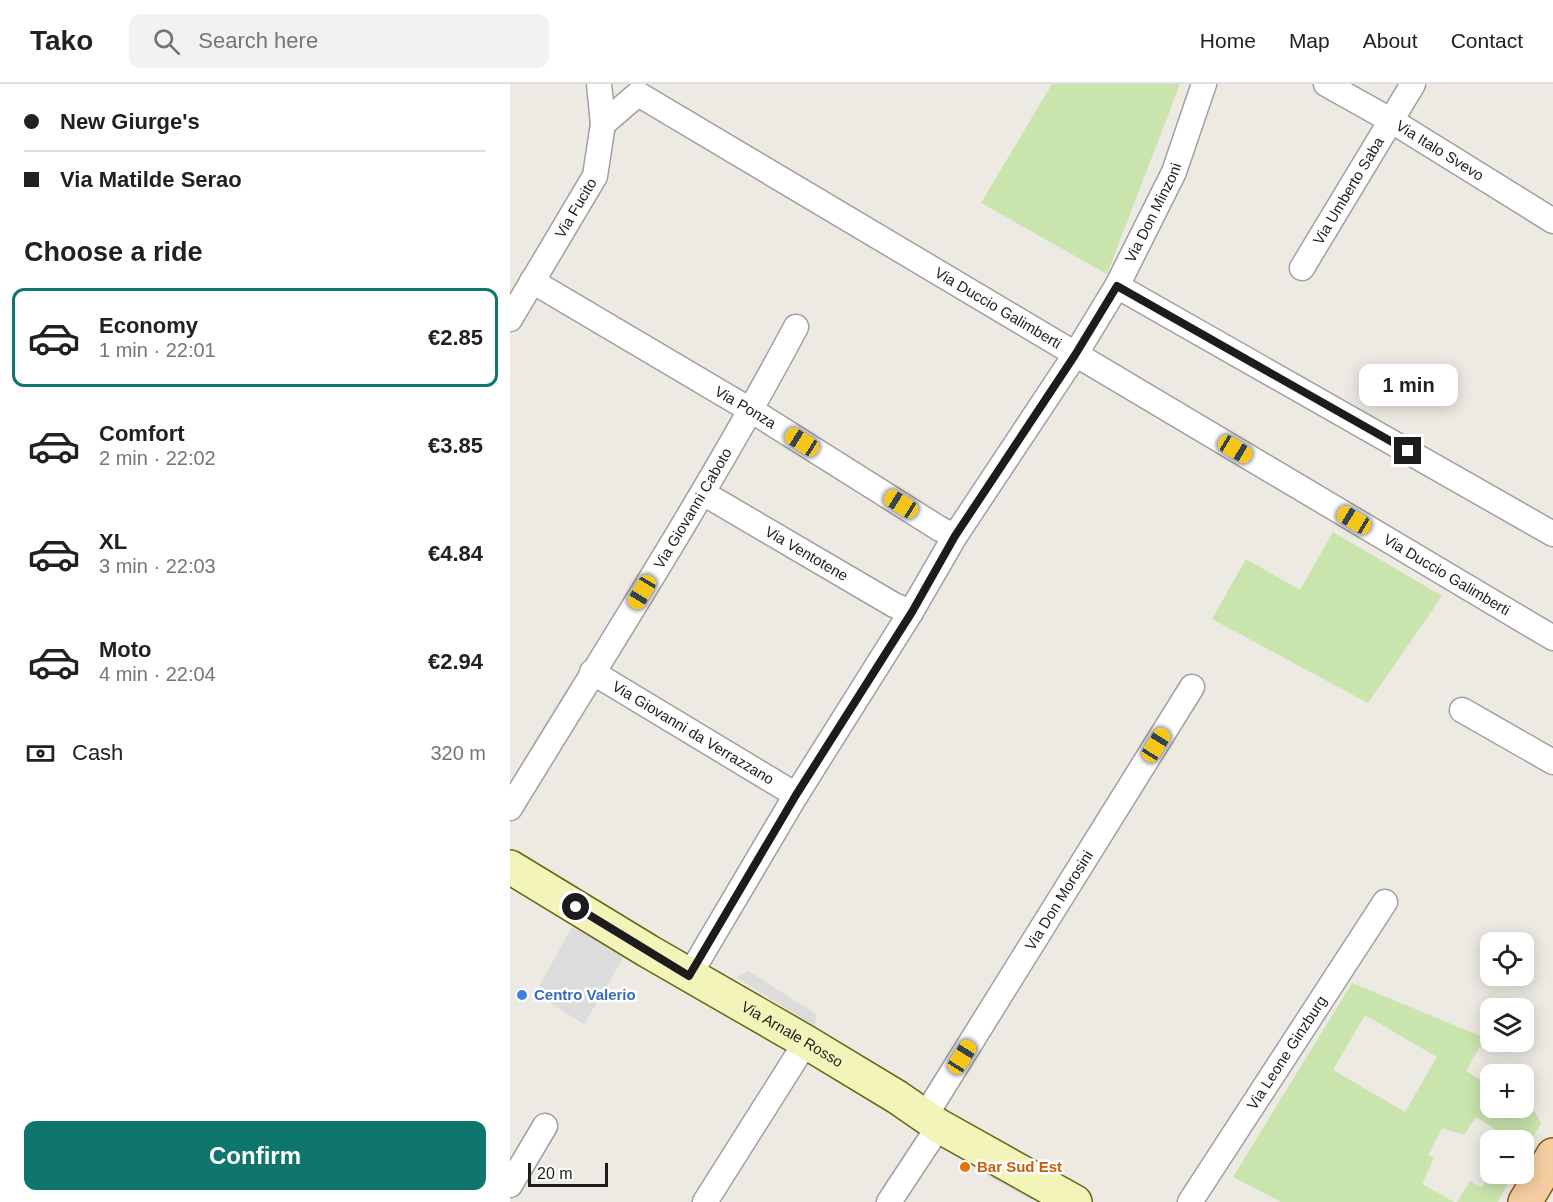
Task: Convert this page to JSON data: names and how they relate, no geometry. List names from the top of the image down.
{
  "streets": {
    "street": [
      "Via Italo Svevo",
      "Via Umberto Saba",
      "Via Fucito",
      "Via Don Minzoni",
      "Via Duccio Galimberti",
      "Via Ponza",
      "Via Giovanni Caboto",
      "Via Ventotene",
      "Via Giovanni da Verrazzano",
      "Via Don Morosini",
      "Via Arnale Rosso",
      "Via Leone Ginzburg"
    ]
  },
  "crossings": [
    ["Via Italo Svevo", "Via Umberto Saba"],
    ["Via Fucito", "Via Duccio Galimberti"],
    ["Via Fucito", "Via Ponza"],
    ["Via Don Minzoni", "Via Duccio Galimberti"],
    ["Via Don Minzoni", "Via Ponza"],
    ["Via Don Minzoni", "Via Ventotene"],
    ["Via Don Minzoni", "Via Giovanni da Verrazzano"],
    ["Via Don Minzoni", "Via Arnale Rosso"],
    ["Via Ponza", "Via Giovanni Caboto"],
    ["Via Giovanni Caboto", "Via Ventotene"],
    ["Via Giovanni Caboto", "Via Giovanni da Verrazzano"],
    ["Via Don Morosini", "Via Arnale Rosso"]
  ],
  "places": ["Centro Valerio", "Bar Sud Est"],
  "scale_bar": "20 m",
  "page": {
    "header": "Tako",
    "search": "Search here",
    "nav": [
      "Home",
      "Map",
      "About",
      "Contact"
    ],
    "banner": ["New Giurge's", "Via Matilde Serao"],
    "heading": "Choose a ride",
    "list": [
      {
        "name": "Economy",
        "note": "1 min · 22:01",
        "value": "€2.85"
      },
      {
        "name": "Comfort",
        "note": "2 min · 22:02",
        "value": "€3.85"
      },
      {
        "name": "XL",
        "note": "3 min · 22:03",
        "value": "€4.84"
      },
      {
        "name": "Moto",
        "note": "4 min · 22:04",
        "value": "€2.94"
      }
    ],
    "bubble": "1 min",
    "pay": ["Cash", "320 m"],
    "map_buttons": ["+", "−"],
    "buttons": "Confirm",
    "scale": "20 m"
  }
}
